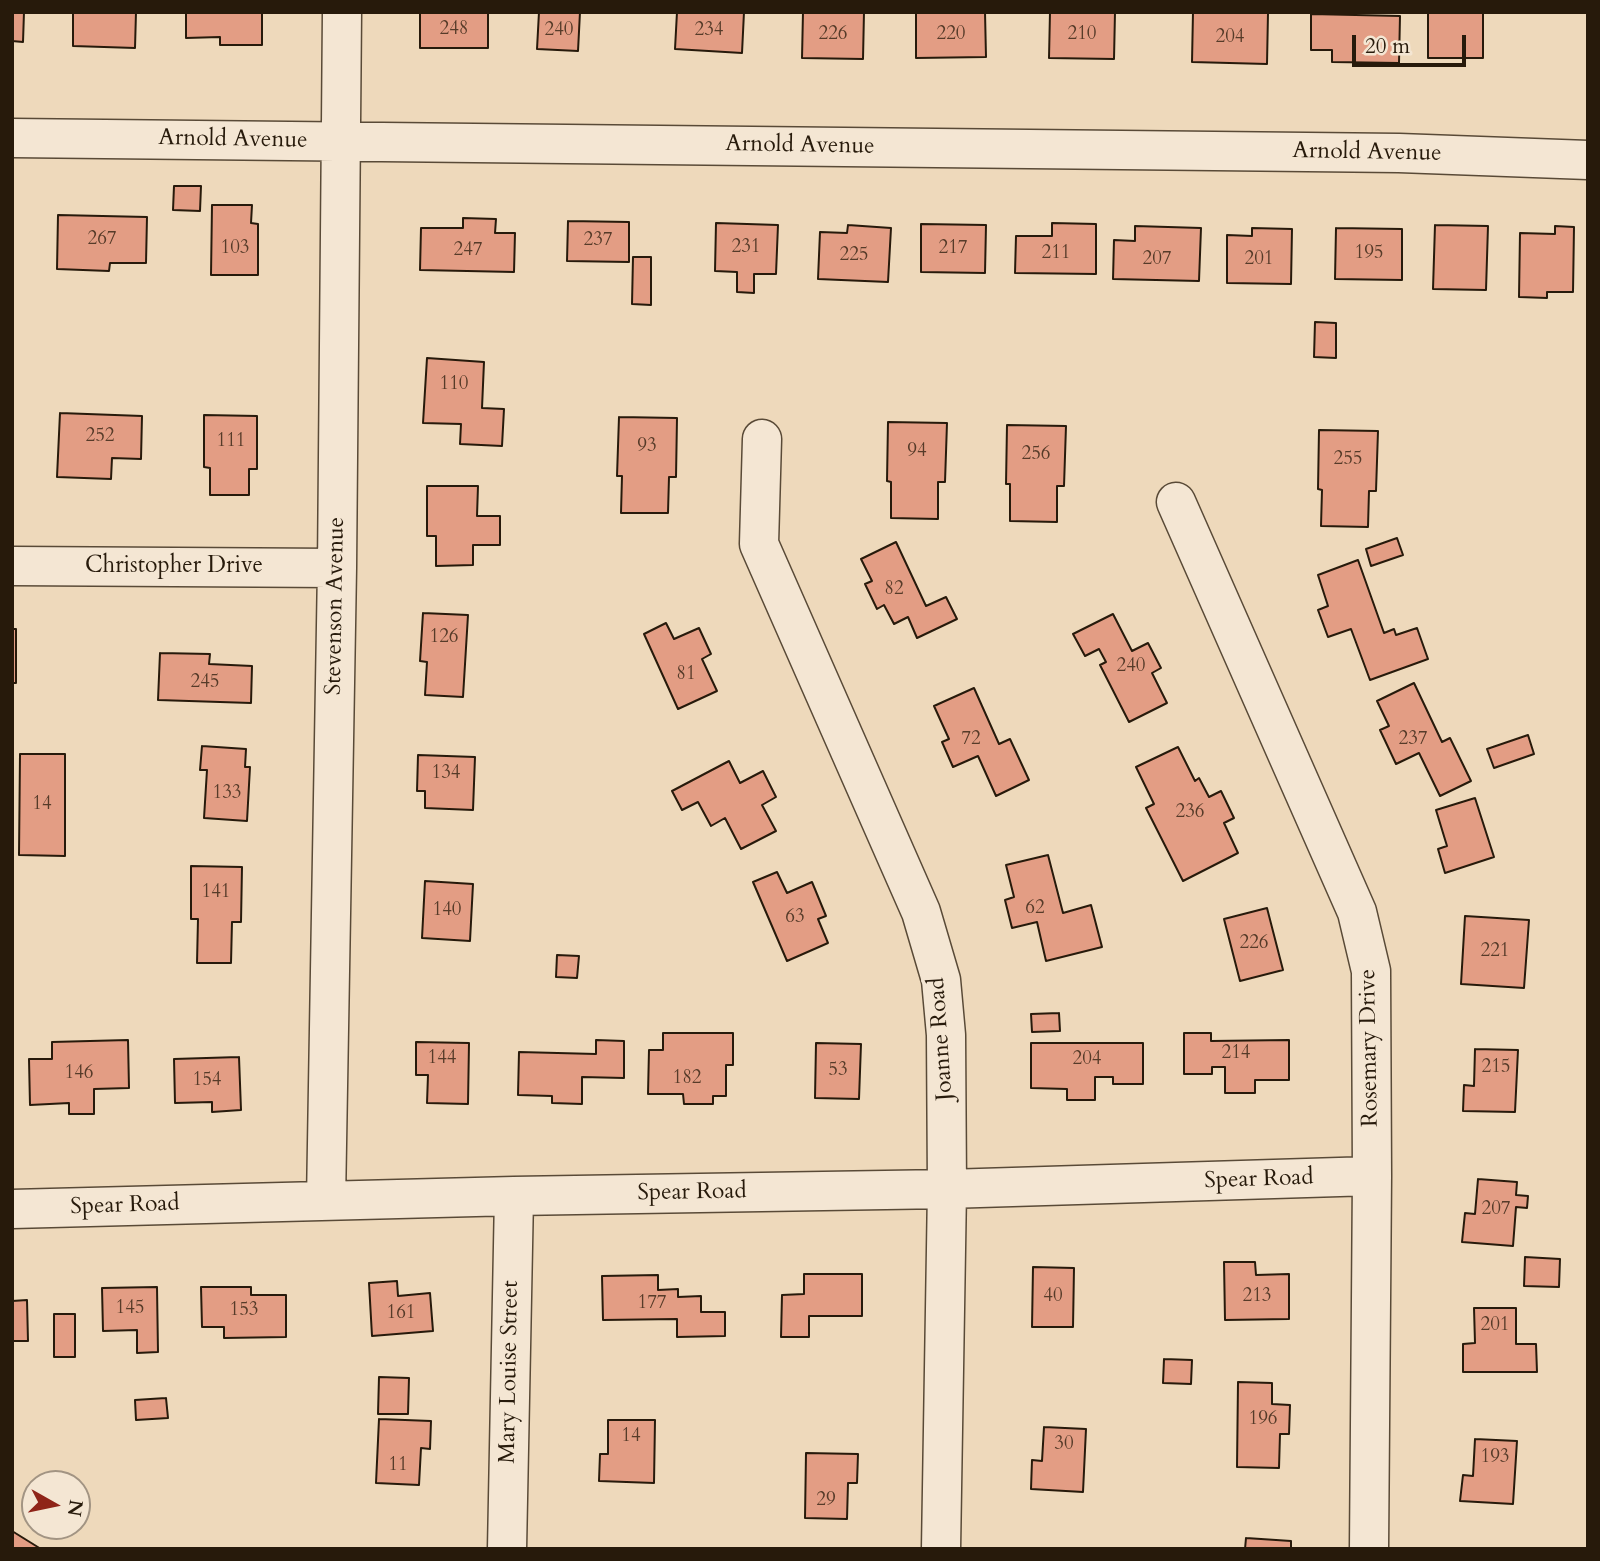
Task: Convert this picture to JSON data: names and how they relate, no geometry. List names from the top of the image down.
{
  "streets": {
    "street": [
      "Arnold Avenue",
      "Christopher Drive",
      "Stevenson Avenue",
      "Joanne Road",
      "Rosemary Drive",
      "Spear Road",
      "Mary Louise Street"
    ]
  },
  "crossings": [
    ["Arnold Avenue", "Stevenson Avenue"],
    ["Christopher Drive", "Stevenson Avenue"],
    ["Stevenson Avenue", "Spear Road"],
    ["Joanne Road", "Spear Road"],
    ["Rosemary Drive", "Spear Road"],
    ["Spear Road", "Mary Louise Street"]
  ],
  "house_numbers": [
    "248",
    "240",
    "234",
    "226",
    "220",
    "210",
    "204",
    "267",
    "237",
    "231",
    "103",
    "217",
    "247",
    "211",
    "195",
    "225",
    "207",
    "201",
    "110",
    "252",
    "111",
    "93",
    "94",
    "256",
    "255",
    "82",
    "126",
    "240",
    "81",
    "245",
    "72",
    "237",
    "134",
    "133",
    "14",
    "236",
    "141",
    "62",
    "140",
    "63",
    "226",
    "221",
    "214",
    "144",
    "204",
    "215",
    "53",
    "146",
    "182",
    "154",
    "207",
    "40",
    "213",
    "177",
    "145",
    "153",
    "161",
    "201",
    "196",
    "14",
    "30",
    "193",
    "11",
    "29"
  ],
  "scale_bar": "20 m",
  "north": "right"
}
